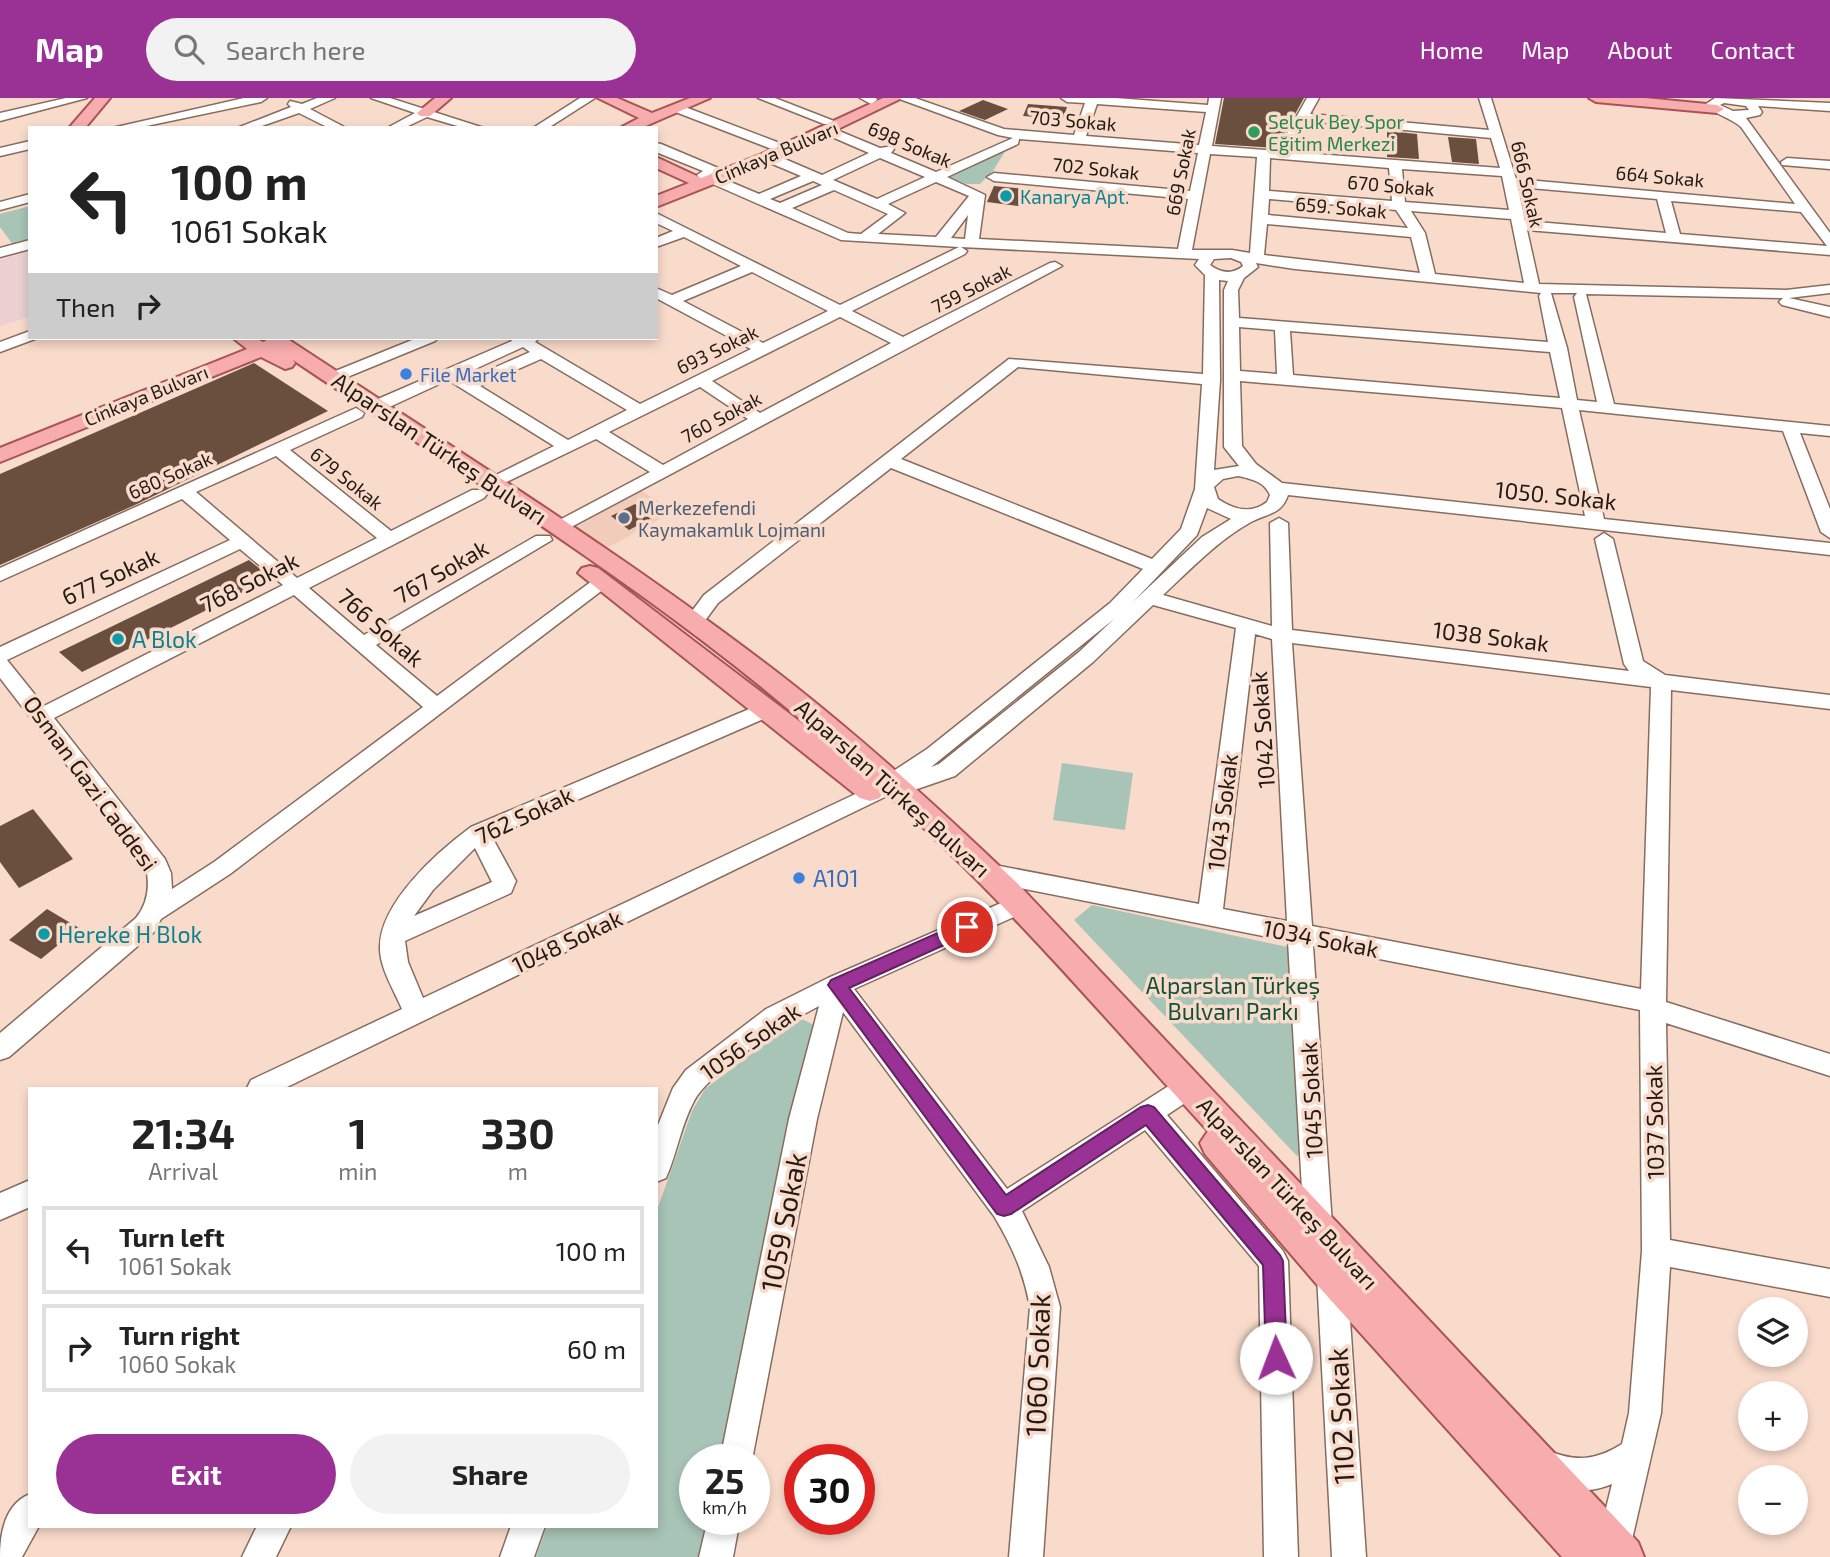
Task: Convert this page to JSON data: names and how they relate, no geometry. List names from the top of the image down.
{
  "streets": {
    "main road": ["Cinkaya Bulvarı", "Alparslan Türkeş Bulvarı"],
    "street": [
      "703 Sokak",
      "698 Sokak",
      "702 Sokak",
      "669 Sokak",
      "664 Sokak",
      "666 Sokak",
      "670 Sokak",
      "659. Sokak",
      "759 Sokak",
      "693 Sokak",
      "760 Sokak",
      "680 Sokak",
      "679 Sokak",
      "1050. Sokak",
      "767 Sokak",
      "677 Sokak",
      "768 Sokak",
      "766 Sokak",
      "1038 Sokak",
      "1042 Sokak",
      "Osman Gazi Caddesi",
      "1043 Sokak",
      "762 Sokak",
      "1034 Sokak",
      "1048 Sokak",
      "1056 Sokak",
      "1045 Sokak",
      "1037 Sokak",
      "1059 Sokak",
      "1060 Sokak",
      "1102 Sokak"
    ]
  },
  "crossings": [
    ["703 Sokak", "669 Sokak"],
    ["703 Sokak", "664 Sokak"],
    ["698 Sokak", "Cinkaya Bulvarı"],
    ["Cinkaya Bulvarı", "Alparslan Türkeş Bulvarı"],
    ["702 Sokak", "669 Sokak"],
    ["664 Sokak", "666 Sokak"],
    ["666 Sokak", "670 Sokak"],
    ["759 Sokak", "760 Sokak"],
    ["693 Sokak", "Alparslan Türkeş Bulvarı"],
    ["693 Sokak", "768 Sokak"],
    ["760 Sokak", "Alparslan Türkeş Bulvarı"],
    ["760 Sokak", "767 Sokak"],
    ["Alparslan Türkeş Bulvarı", "680 Sokak"],
    ["Alparslan Türkeş Bulvarı", "767 Sokak"],
    ["Alparslan Türkeş Bulvarı", "768 Sokak"],
    ["Alparslan Türkeş Bulvarı", "762 Sokak"],
    ["Alparslan Türkeş Bulvarı", "1034 Sokak"],
    ["Alparslan Türkeş Bulvarı", "1048 Sokak"],
    ["Alparslan Türkeş Bulvarı", "1056 Sokak"],
    ["Alparslan Türkeş Bulvarı", "1045 Sokak"],
    ["Alparslan Türkeş Bulvarı", "1037 Sokak"],
    ["Alparslan Türkeş Bulvarı", "1102 Sokak"],
    ["680 Sokak", "679 Sokak"],
    ["680 Sokak", "766 Sokak"],
    ["679 Sokak", "768 Sokak"],
    ["1050. Sokak", "1042 Sokak"],
    ["767 Sokak", "766 Sokak"],
    ["677 Sokak", "766 Sokak"],
    ["768 Sokak", "766 Sokak"],
    ["768 Sokak", "Osman Gazi Caddesi"],
    ["1038 Sokak", "1042 Sokak"],
    ["1038 Sokak", "1043 Sokak"],
    ["1038 Sokak", "1037 Sokak"],
    ["1042 Sokak", "1034 Sokak"],
    ["1042 Sokak", "1045 Sokak"],
    ["1043 Sokak", "1034 Sokak"],
    ["1034 Sokak", "1045 Sokak"],
    ["1034 Sokak", "1037 Sokak"],
    ["1056 Sokak", "1059 Sokak"],
    ["1056 Sokak", "1060 Sokak"],
    ["1059 Sokak", "1060 Sokak"]
  ],
  "parks": ["Alparslan Türkeş Bulvarı Parkı"],
  "places": [
    "Selçuk Bey Spor Eğitim Merkezi",
    "Kanarya Apt.",
    "File Market",
    "Merkezefendi Kaymakamlık Lojmanı",
    "A Blok",
    "A101",
    "Hereke H Blok"
  ],
  "page": {
    "header": "Map",
    "search": "Search here",
    "nav": [
      "Home",
      "Map",
      "About",
      "Contact"
    ],
    "turn": ["100 m", "1061 Sokak"],
    "then": "Then",
    "eta": [
      "21:34",
      "Arrival",
      "1",
      "min",
      "330",
      "m"
    ],
    "list": [
      {
        "name": "Turn left",
        "note": "1061 Sokak",
        "value": "100 m"
      },
      {
        "name": "Turn right",
        "note": "1060 Sokak",
        "value": "60 m"
      }
    ],
    "map_buttons": ["+", "−"],
    "buttons": ["Exit", "Share"],
    "speed": "25 km/h",
    "limit": "30"
  }
}
